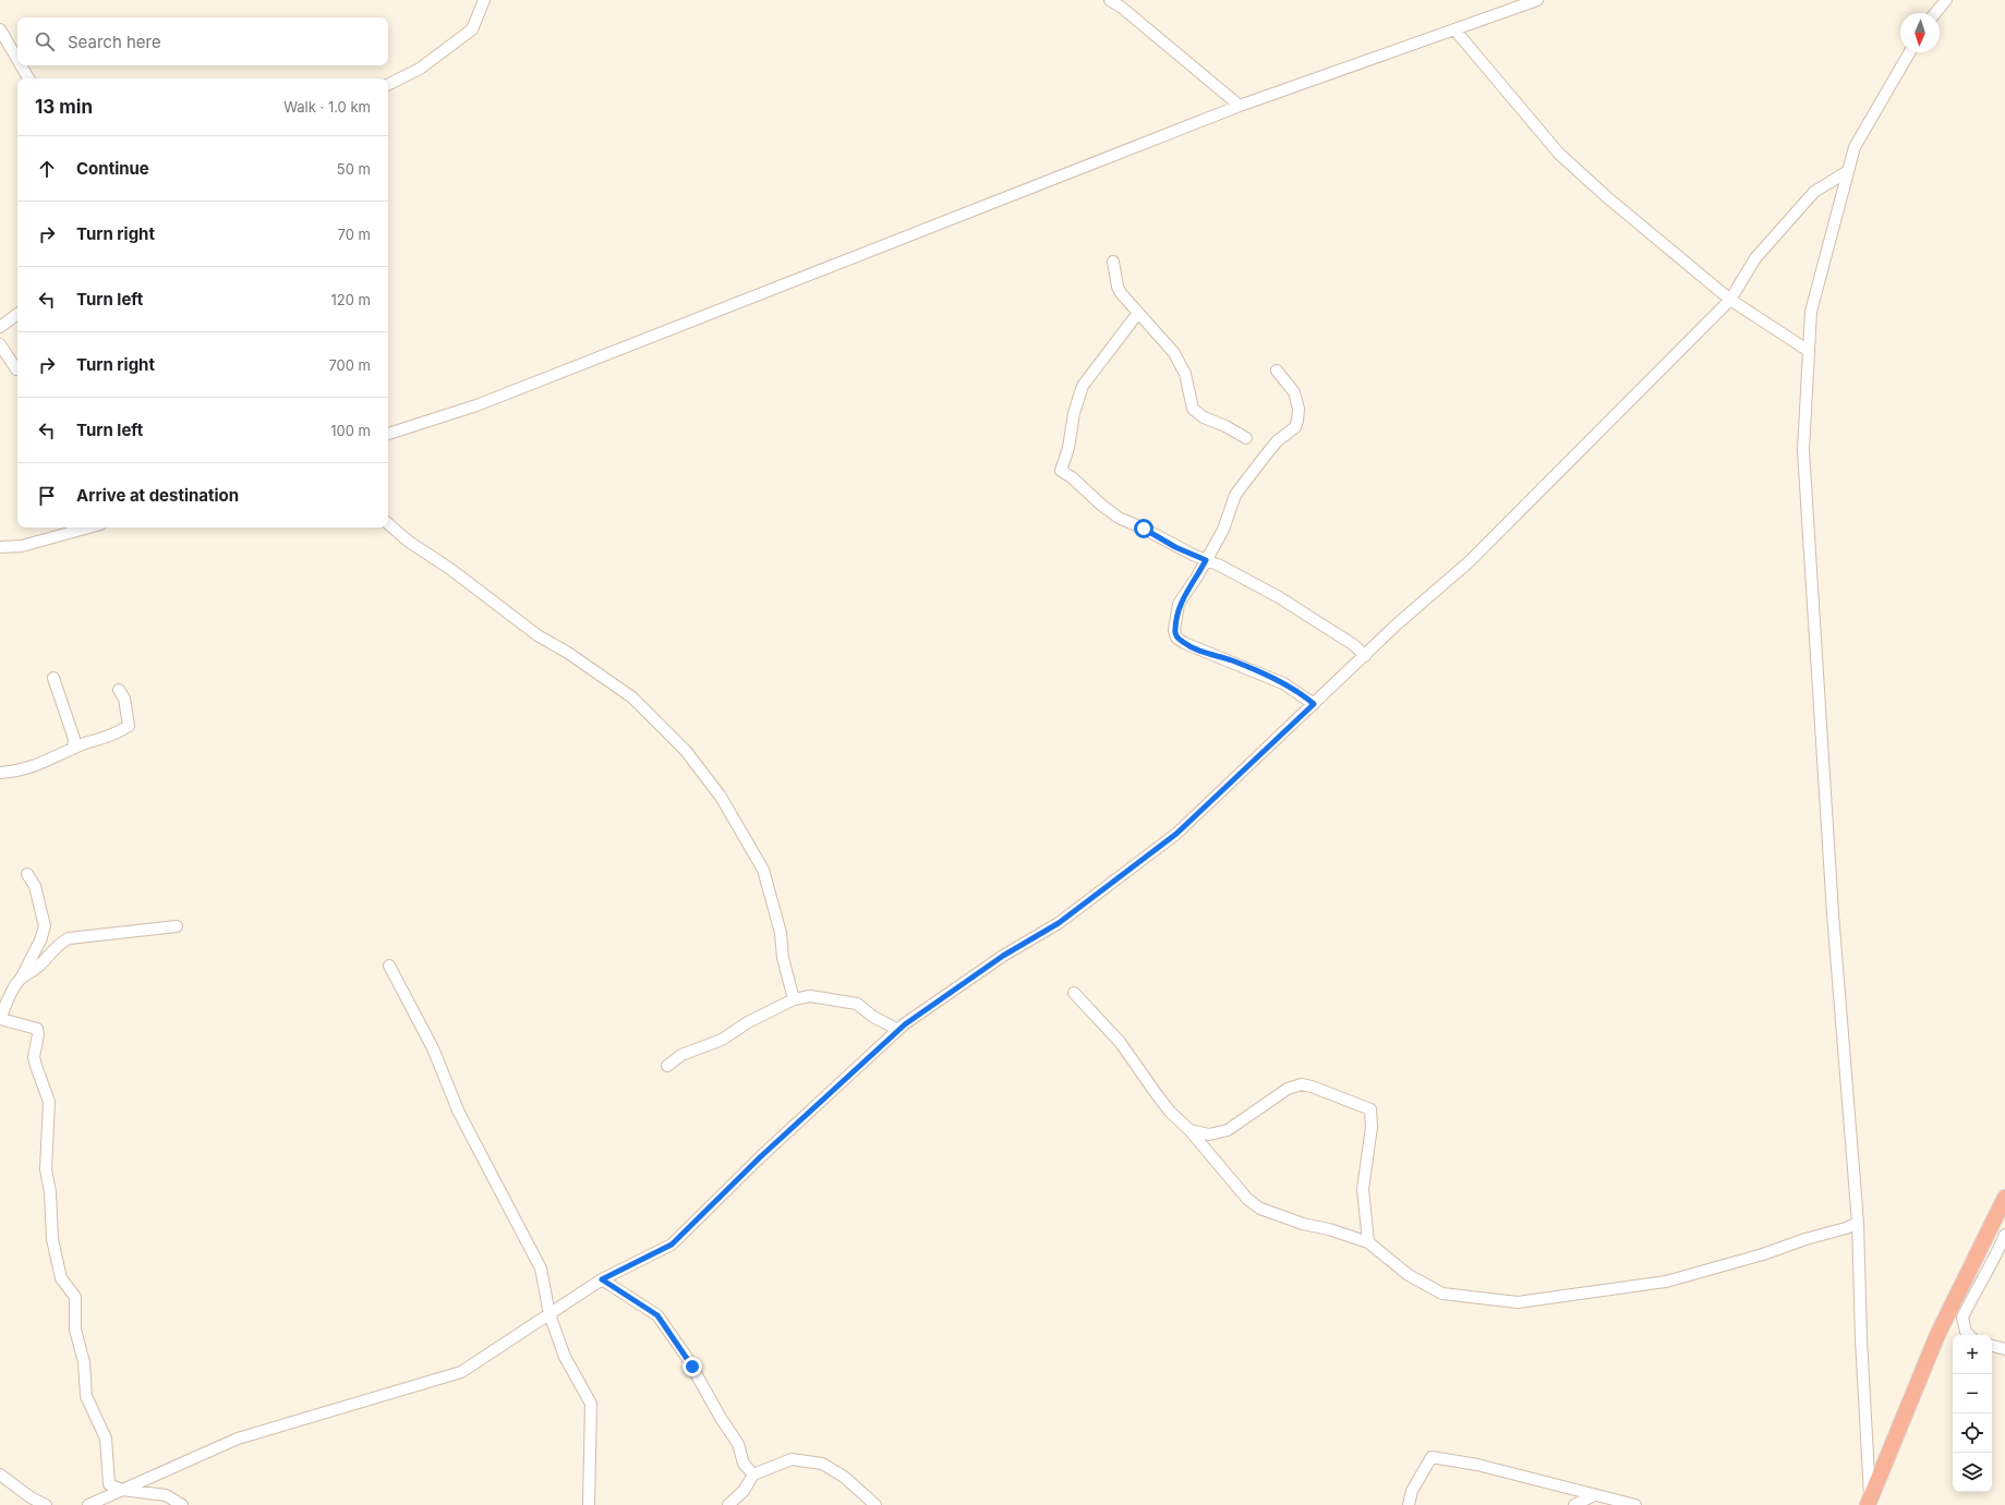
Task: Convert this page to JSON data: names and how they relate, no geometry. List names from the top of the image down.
{
  "north": "bottom",
  "page": {
    "search": "Search here",
    "heading": ["13 min", "Walk · 1.0 km"],
    "list": [
      ["Continue", "50 m"],
      ["Turn right", "70 m"],
      ["Turn left", "120 m"],
      ["Turn right", "700 m"],
      ["Turn left", "100 m"],
      "Arrive at destination"
    ],
    "map_buttons": ["+", "−"]
  }
}
